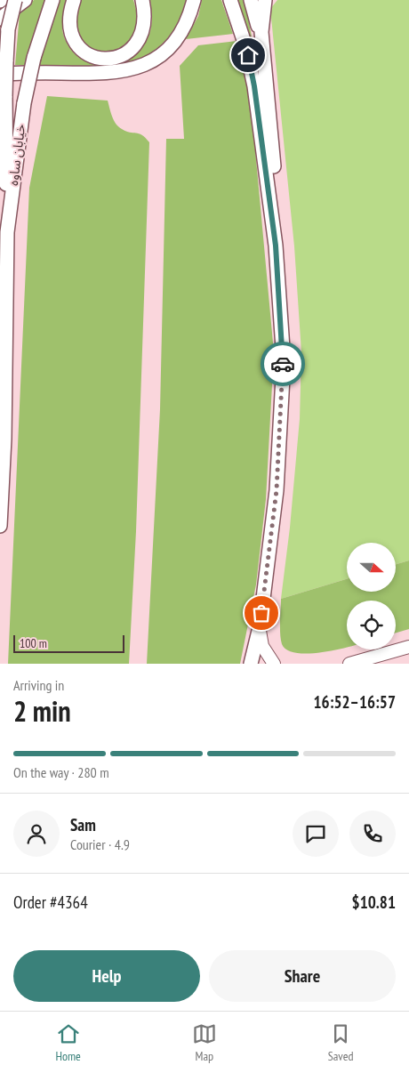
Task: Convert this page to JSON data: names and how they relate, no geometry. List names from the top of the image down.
{
  "streets": {
    "main road": ["خیابان ساوه"]
  },
  "scale_bar": "100 m",
  "north": "right",
  "page": {
    "scale": "100 m",
    "heading": ["2 min", "Arriving in", "16:52–16:57"],
    "panel": [
      "Sam",
      "Courier · 4.9",
      "Order #4364",
      "$10.81"
    ],
    "bar": "On the way · 280 m",
    "buttons": ["Help", "Share"],
    "tabs": ["Home", "Map", "Saved"]
  }
}
